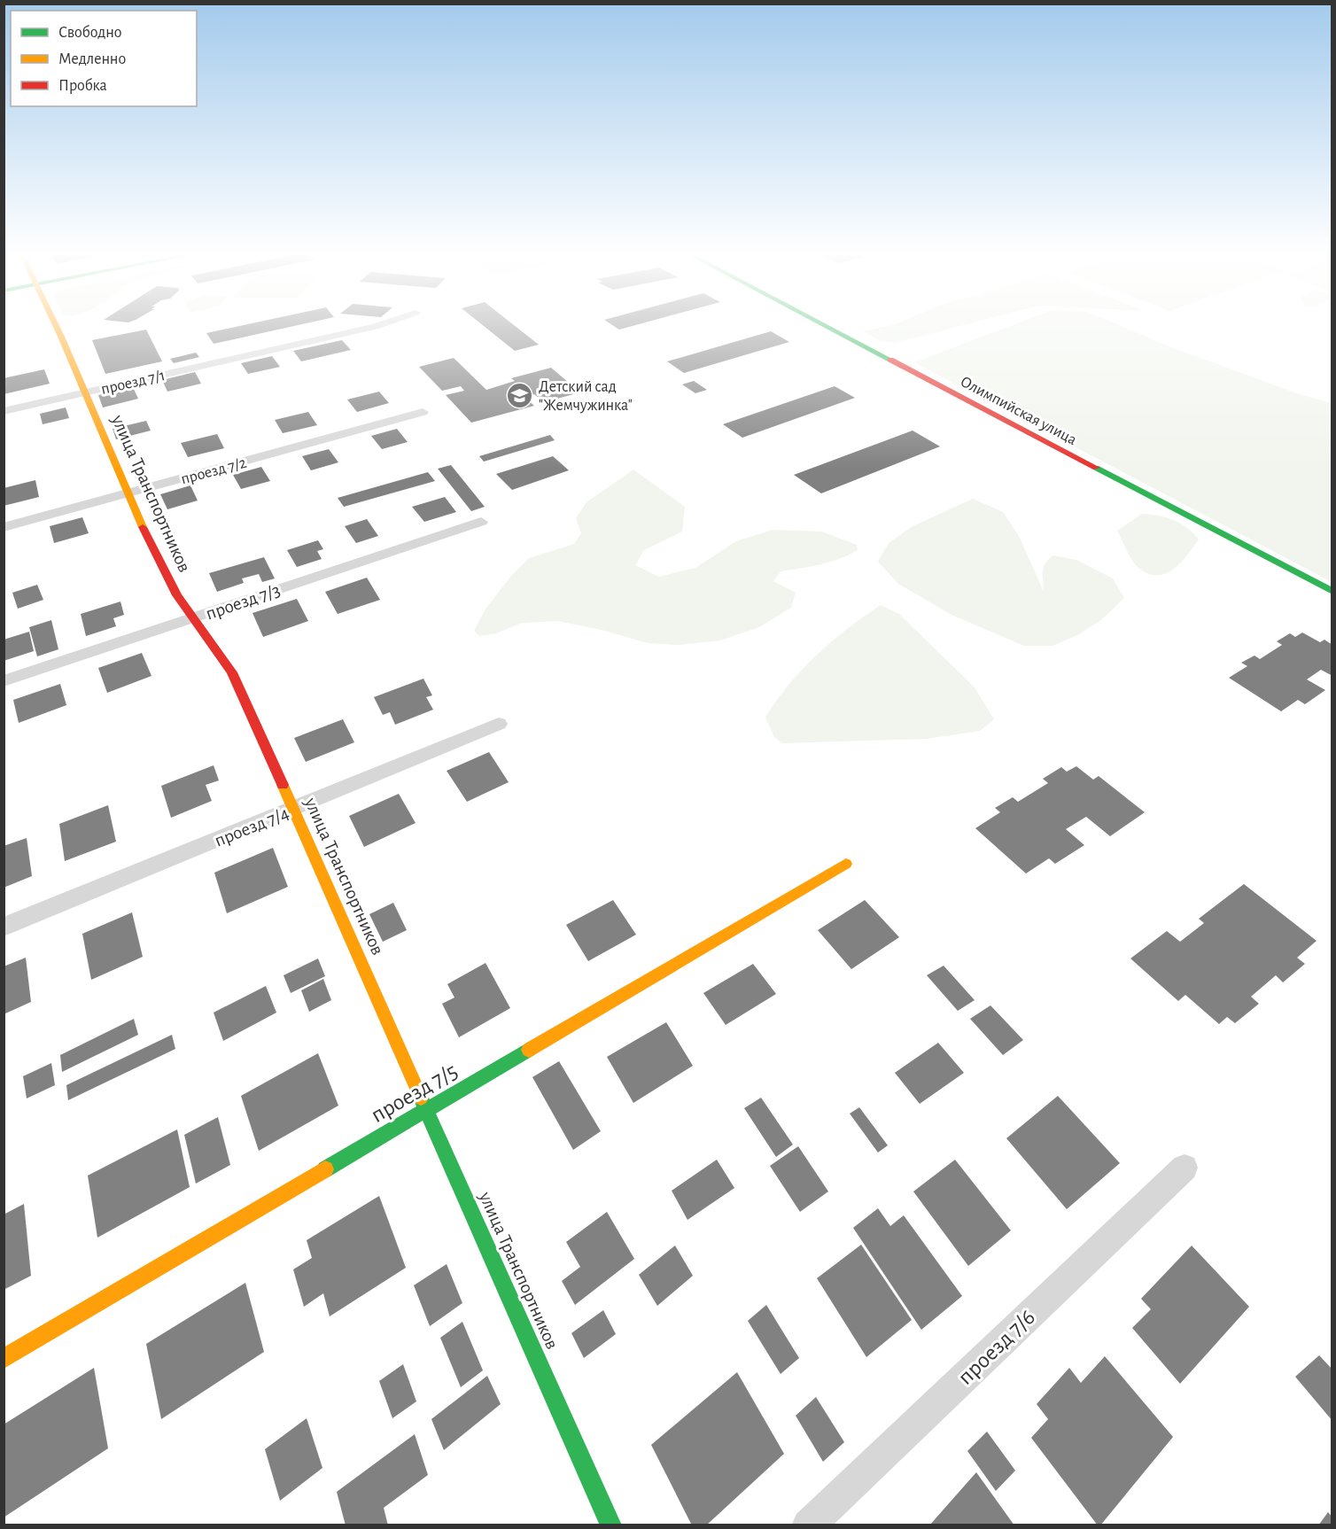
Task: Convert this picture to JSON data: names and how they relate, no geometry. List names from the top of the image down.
{
  "streets": {
    "street": [
      "проезд 7/1",
      "Олимпийская улица",
      "проезд 7/2",
      "улица Транспортников",
      "проезд 7/3",
      "проезд 7/4",
      "проезд 7/5",
      "проезд 7/6"
    ]
  },
  "crossings": [
    ["проезд 7/1", "улица Транспортников"],
    ["проезд 7/2", "улица Транспортников"],
    ["улица Транспортников", "проезд 7/3"],
    ["улица Транспортников", "проезд 7/4"],
    ["улица Транспортников", "проезд 7/5"]
  ],
  "places": {
    "school or university": ["Детский сад \"Жемчужинка\""]
  },
  "legend": ["Свободно", "Медленно", "Пробка"]
}
